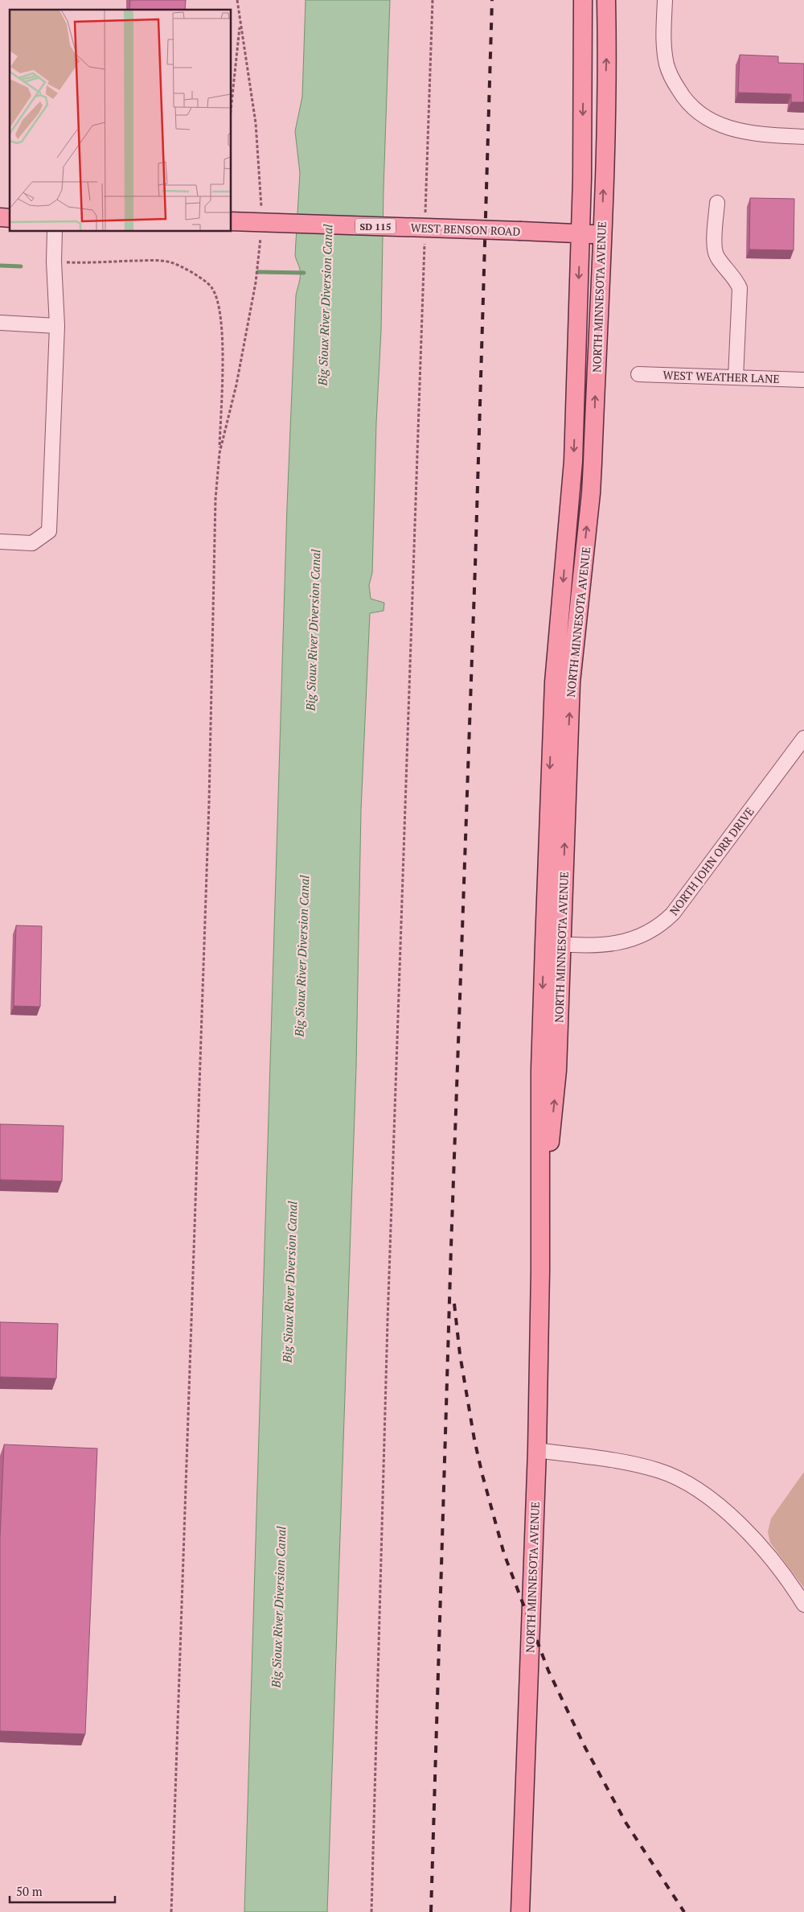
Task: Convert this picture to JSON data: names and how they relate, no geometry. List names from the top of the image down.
{
  "streets": {
    "main road": ["SD 115", "WEST BENSON ROAD", "NORTH MINNESOTA AVENUE"],
    "street": ["WEST WEATHER LANE", "NORTH JOHN ORR DRIVE"]
  },
  "crossings": [
    ["SD 115", "WEST BENSON ROAD"],
    ["SD 115", "NORTH MINNESOTA AVENUE"],
    ["WEST BENSON ROAD", "NORTH MINNESOTA AVENUE"],
    ["NORTH MINNESOTA AVENUE", "NORTH JOHN ORR DRIVE"]
  ],
  "water": ["Big Sioux River Diversion Canal"],
  "scale_bar": "50 m"
}
